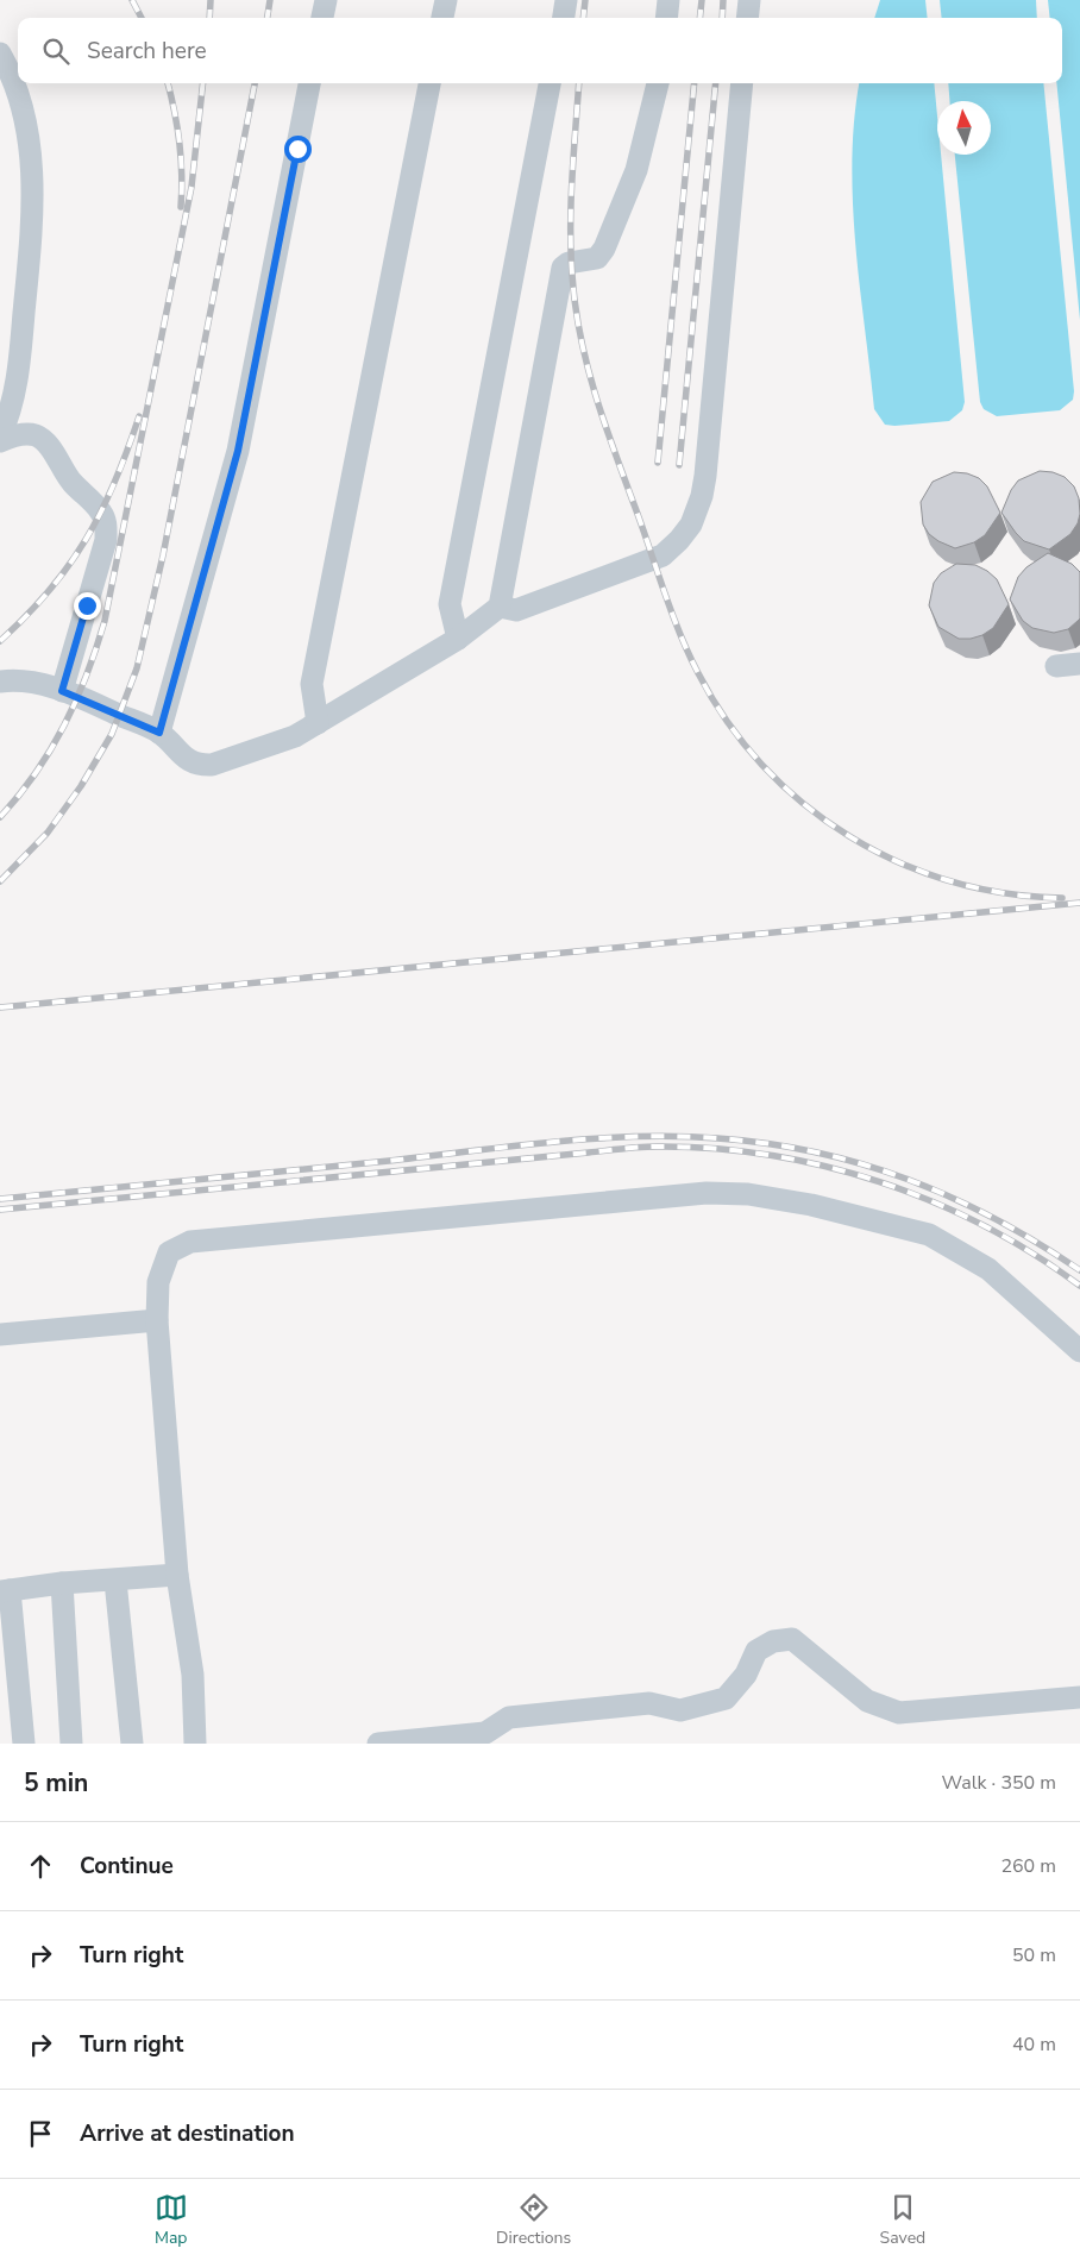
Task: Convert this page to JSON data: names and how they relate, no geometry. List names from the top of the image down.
{
  "north": "top",
  "page": {
    "search": "Search here",
    "heading": ["5 min", "Walk · 350 m"],
    "list": [
      ["Continue", "260 m"],
      ["Turn right", "50 m"],
      ["Turn right", "40 m"],
      "Arrive at destination"
    ],
    "nav": ["Map", "Directions", "Saved"]
  }
}
